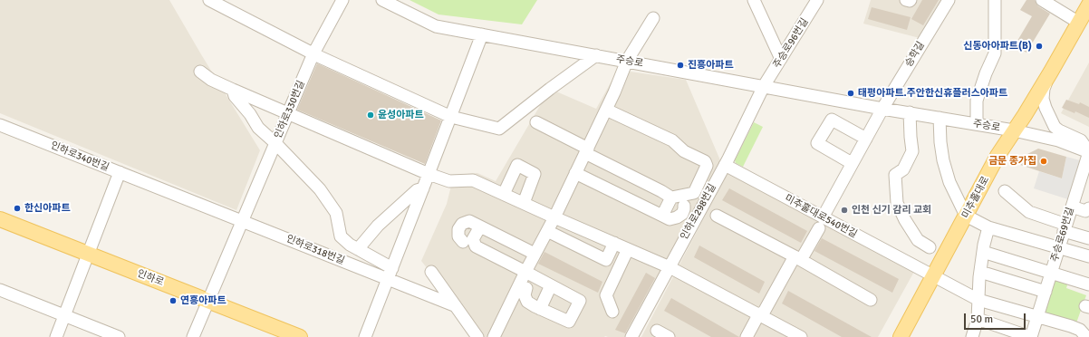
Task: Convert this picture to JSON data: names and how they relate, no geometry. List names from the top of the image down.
{
  "streets": {
    "main road": ["미추홀대로", "인하로"],
    "street": [
      "주승로96번길",
      "승학길",
      "주승로",
      "인하로330번길",
      "인하로340번길",
      "인하로298번길",
      "미추홀대로540번길",
      "주승로69번길",
      "인하로318번길"
    ]
  },
  "crossings": [
    ["주승로96번길", "주승로"],
    ["주승로96번길", "인하로298번길"],
    ["승학길", "주승로"],
    ["주승로", "미추홀대로"],
    ["주승로", "인하로298번길"],
    ["주승로", "주승로69번길"],
    ["인하로330번길", "인하로318번길"],
    ["인하로330번길", "인하로"],
    ["인하로340번길", "인하로"],
    ["미추홀대로", "미추홀대로540번길"],
    ["인하로298번길", "미추홀대로540번길"],
    ["미추홀대로540번길", "주승로69번길"]
  ],
  "places": [
    "신동아아파트(B)",
    "진흥아파트",
    "태평아파트.주안한신휴플러스아파트",
    "윤성아파트",
    "금문 종가집",
    "한신아파트",
    "인천 신기 감리 교회",
    "연흥아파트"
  ],
  "scale_bar": "50 m"
}
